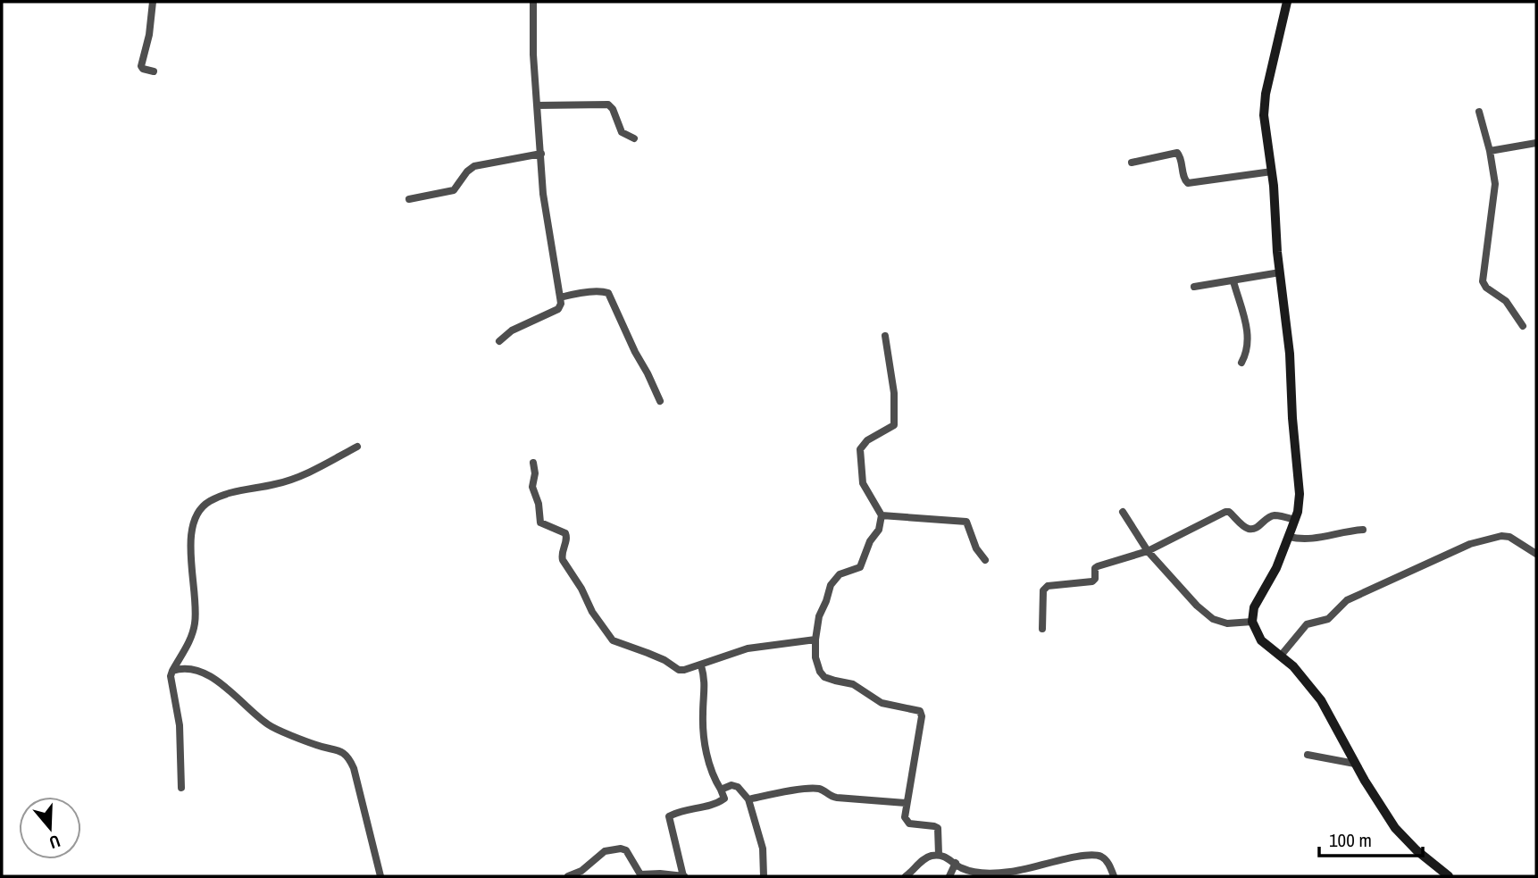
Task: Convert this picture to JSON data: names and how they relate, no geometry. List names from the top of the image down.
{
  "scale_bar": "100 m",
  "north": "bottom"
}
